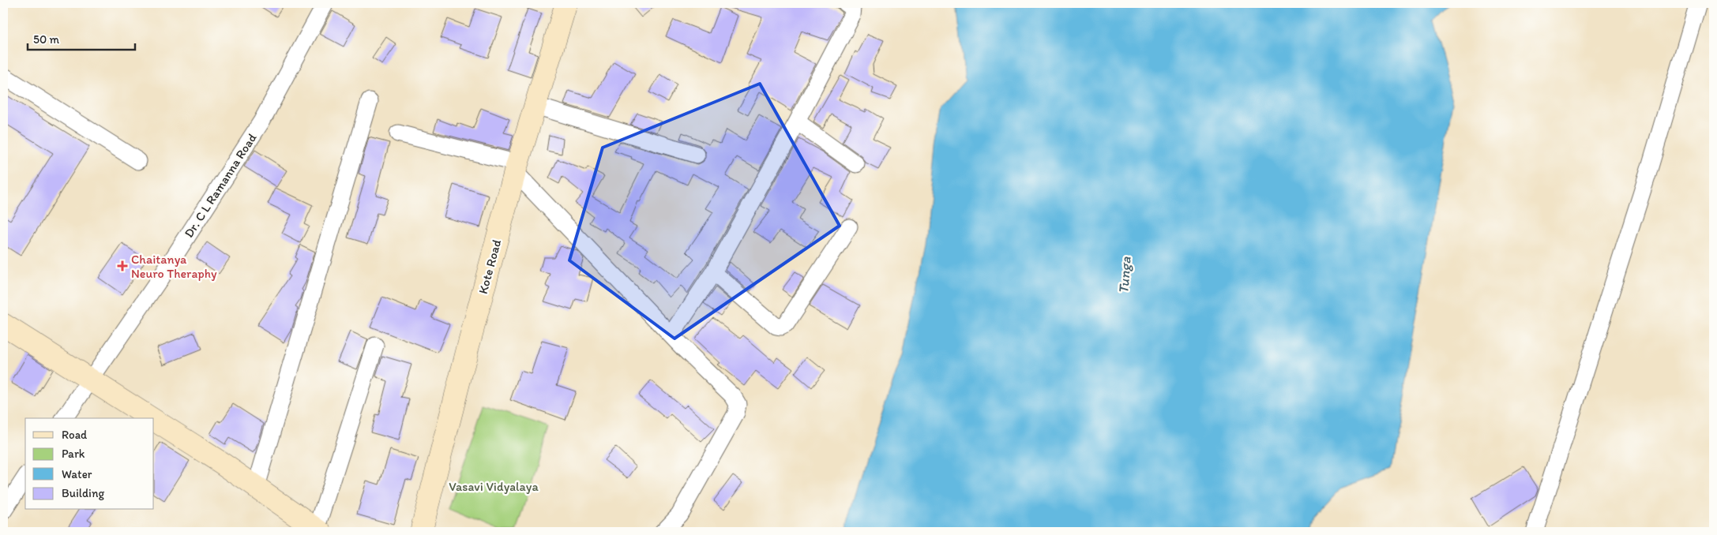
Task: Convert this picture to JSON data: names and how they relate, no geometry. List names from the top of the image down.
{
  "streets": {
    "street": ["Dr. C L Ramanna Road", "Kote Road"]
  },
  "water": ["Tunga"],
  "parks": ["Vasavi Vidyalaya"],
  "places": {
    "health": ["Chaitanya Neuro Theraphy"]
  },
  "legend": [
    "Road",
    "Park",
    "Water",
    "Building"
  ],
  "scale_bar": "50 m"
}
